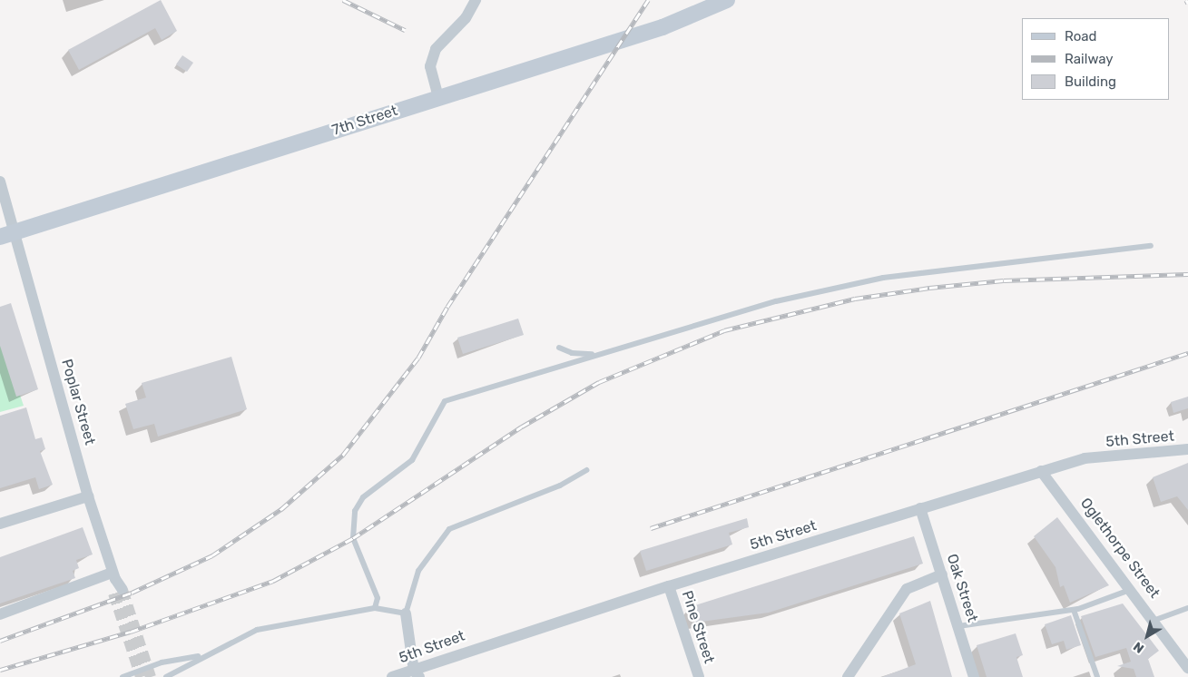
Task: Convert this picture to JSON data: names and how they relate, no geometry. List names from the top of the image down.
{
  "streets": {
    "street": [
      "7th Street",
      "Poplar Street",
      "5th Street",
      "Oglethorpe Street",
      "Oak Street",
      "Pine Street"
    ]
  },
  "crossings": [
    ["7th Street", "Poplar Street"],
    ["5th Street", "Oglethorpe Street"],
    ["5th Street", "Oak Street"],
    ["5th Street", "Pine Street"]
  ],
  "legend": ["Road", "Railway", "Building"],
  "north": "bottom left"
}
